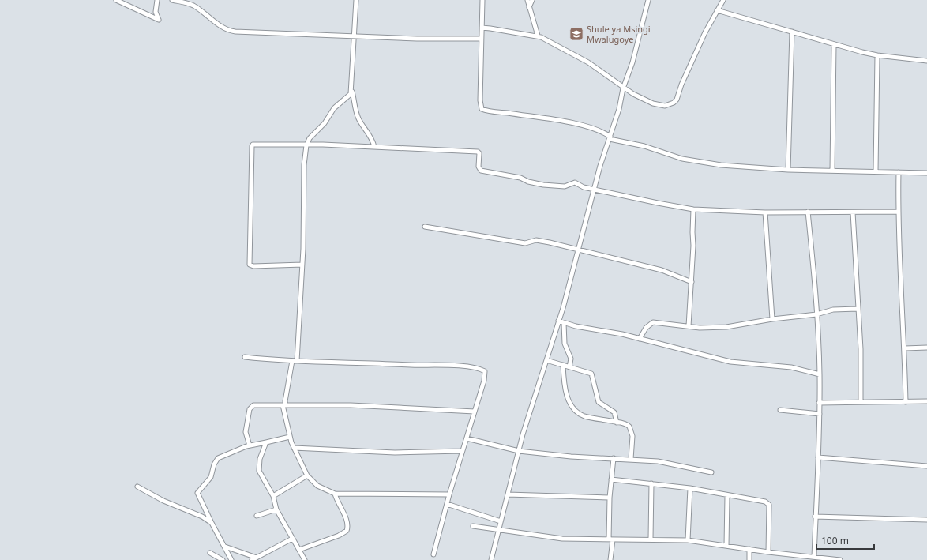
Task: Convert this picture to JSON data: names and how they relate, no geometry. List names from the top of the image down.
{
  "places": {
    "school or university": ["Shule ya Msingi Mwalugoye"]
  },
  "scale_bar": "100 m"
}
